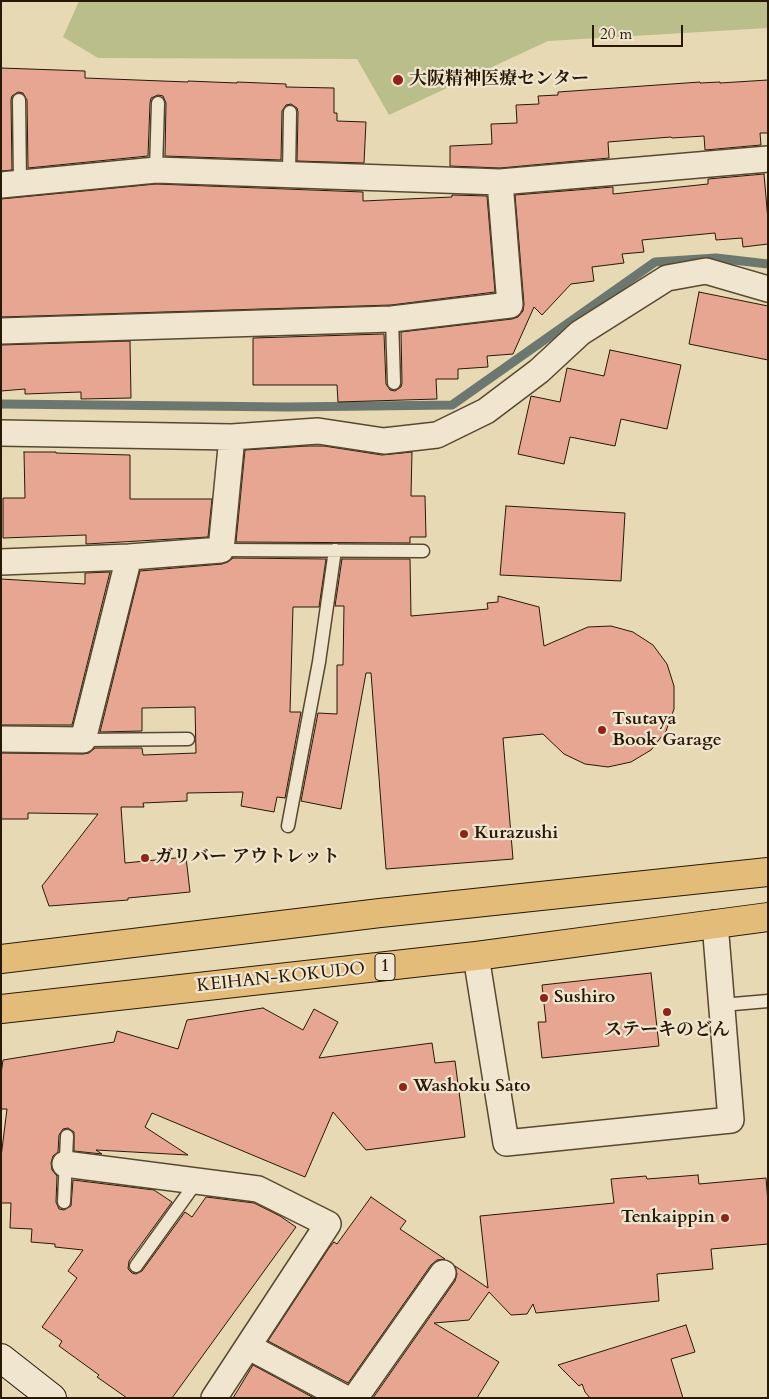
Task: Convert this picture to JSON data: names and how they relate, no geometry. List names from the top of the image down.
{
  "streets": {
    "highway": ["1", "KEIHAN-KOKUDO"]
  },
  "places": [
    "大阪精神医療センター",
    "Tsutaya Book Garage",
    "Kurazushi",
    "ガリバー アウトレット",
    "Sushiro",
    "ステーキのどん",
    "Washoku Sato",
    "Tenkaippin"
  ],
  "scale_bar": "20 m"
}
